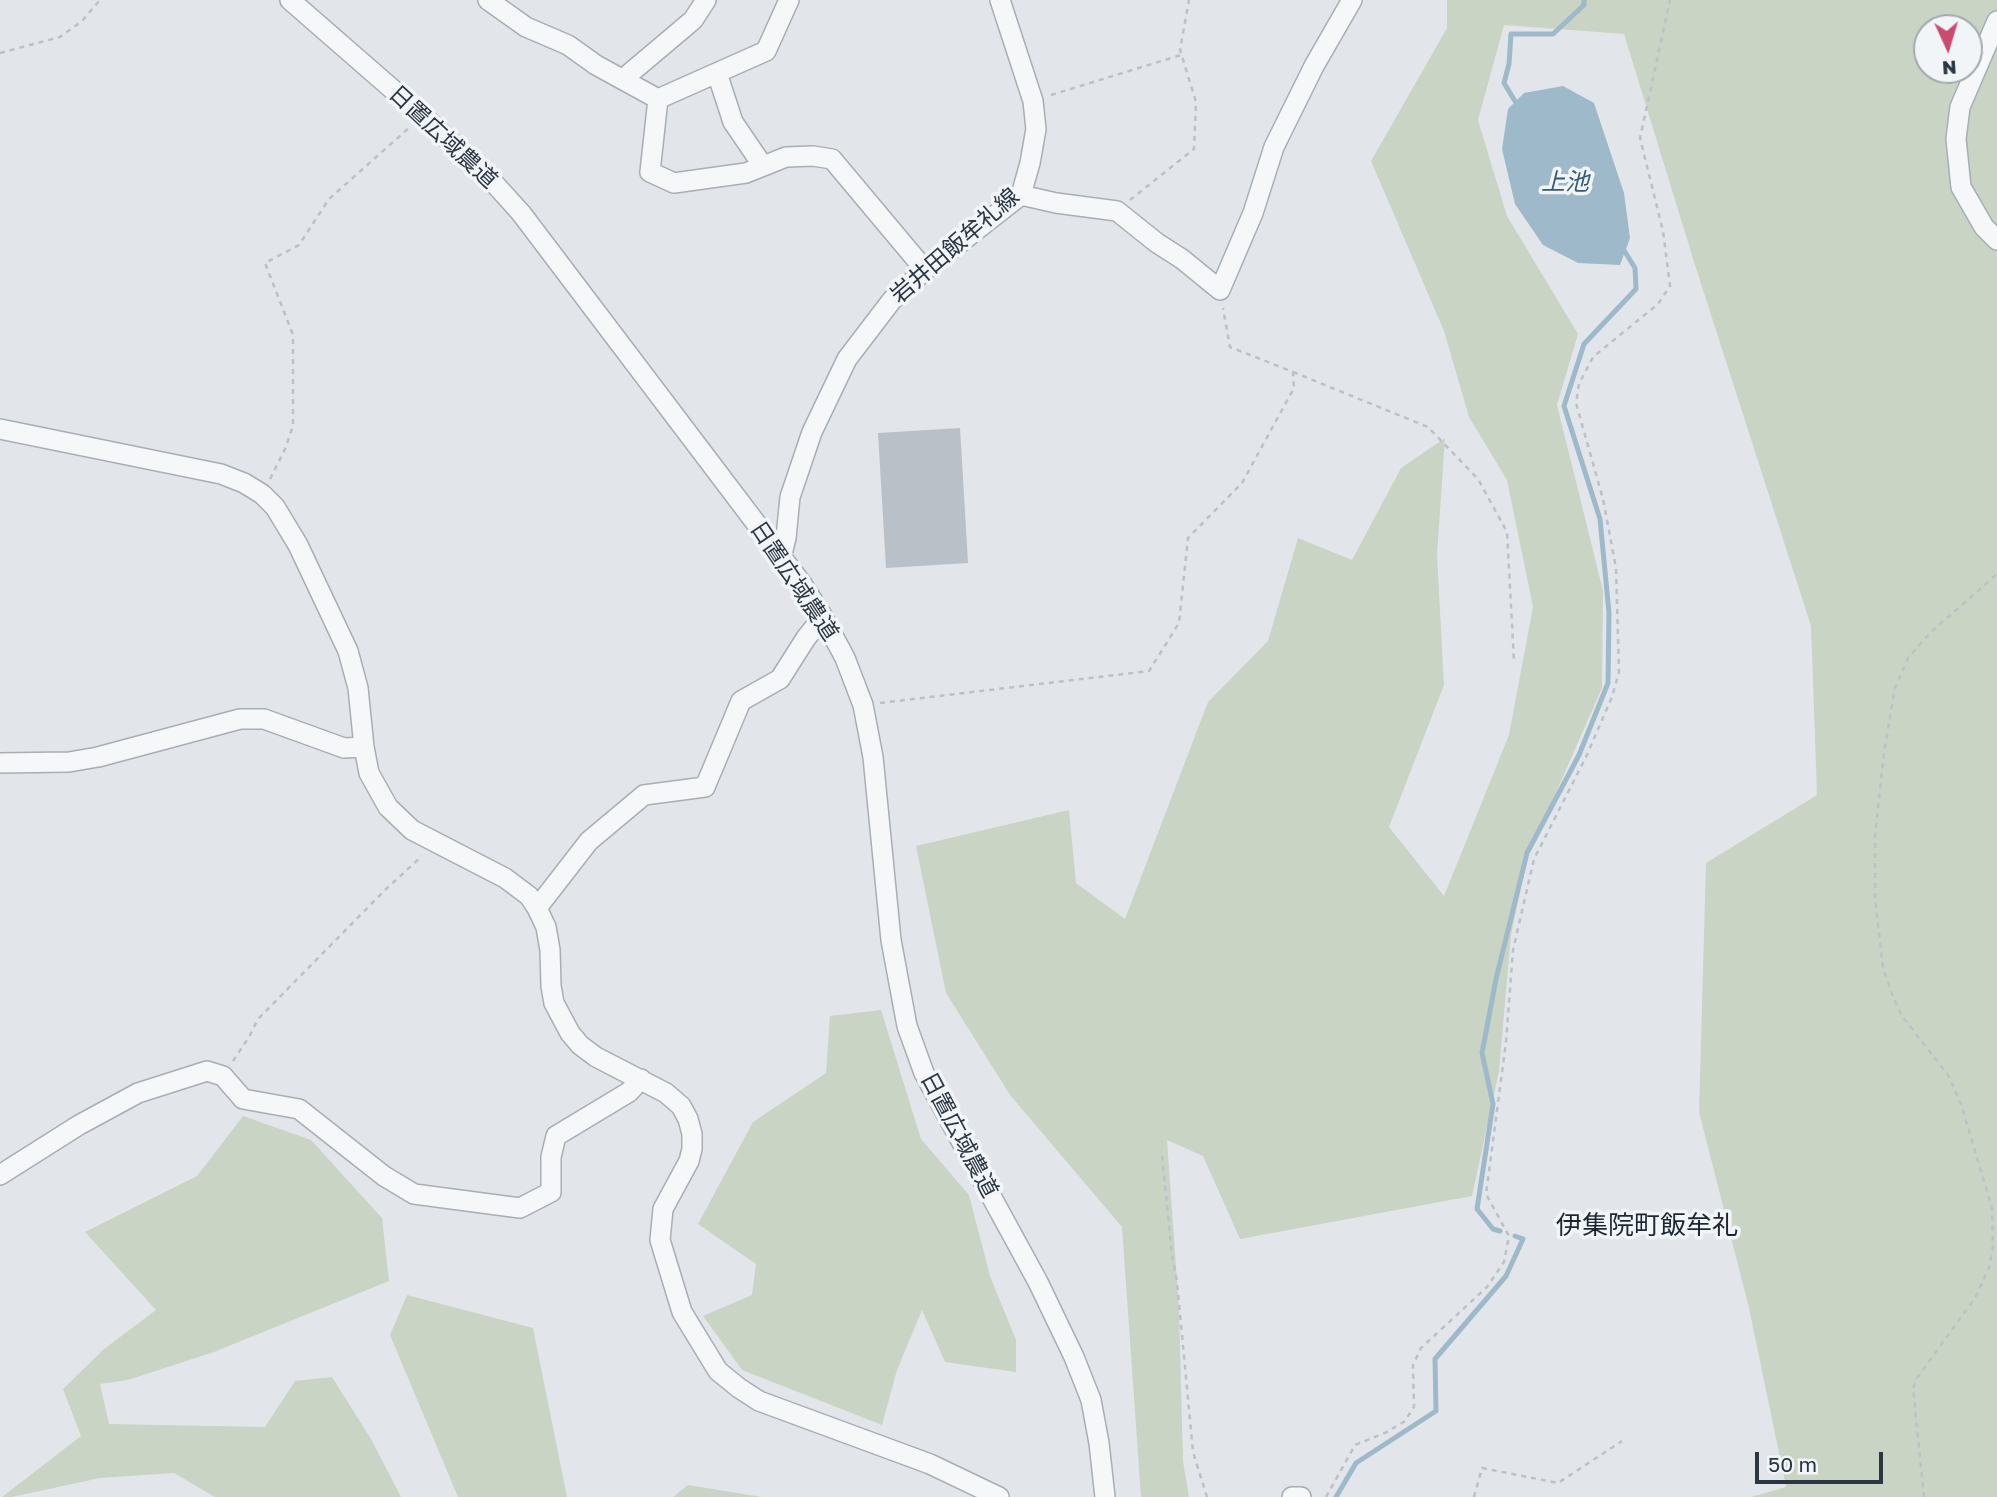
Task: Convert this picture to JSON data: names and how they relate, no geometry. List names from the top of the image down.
{
  "streets": {
    "street": ["日置広域農道", "岩井田飯牟礼線"]
  },
  "crossings": [
    ["日置広域農道", "岩井田飯牟礼線"]
  ],
  "districts": ["伊集院町飯牟礼"],
  "water": ["上池"],
  "scale_bar": "50 m",
  "north": "bottom"
}
